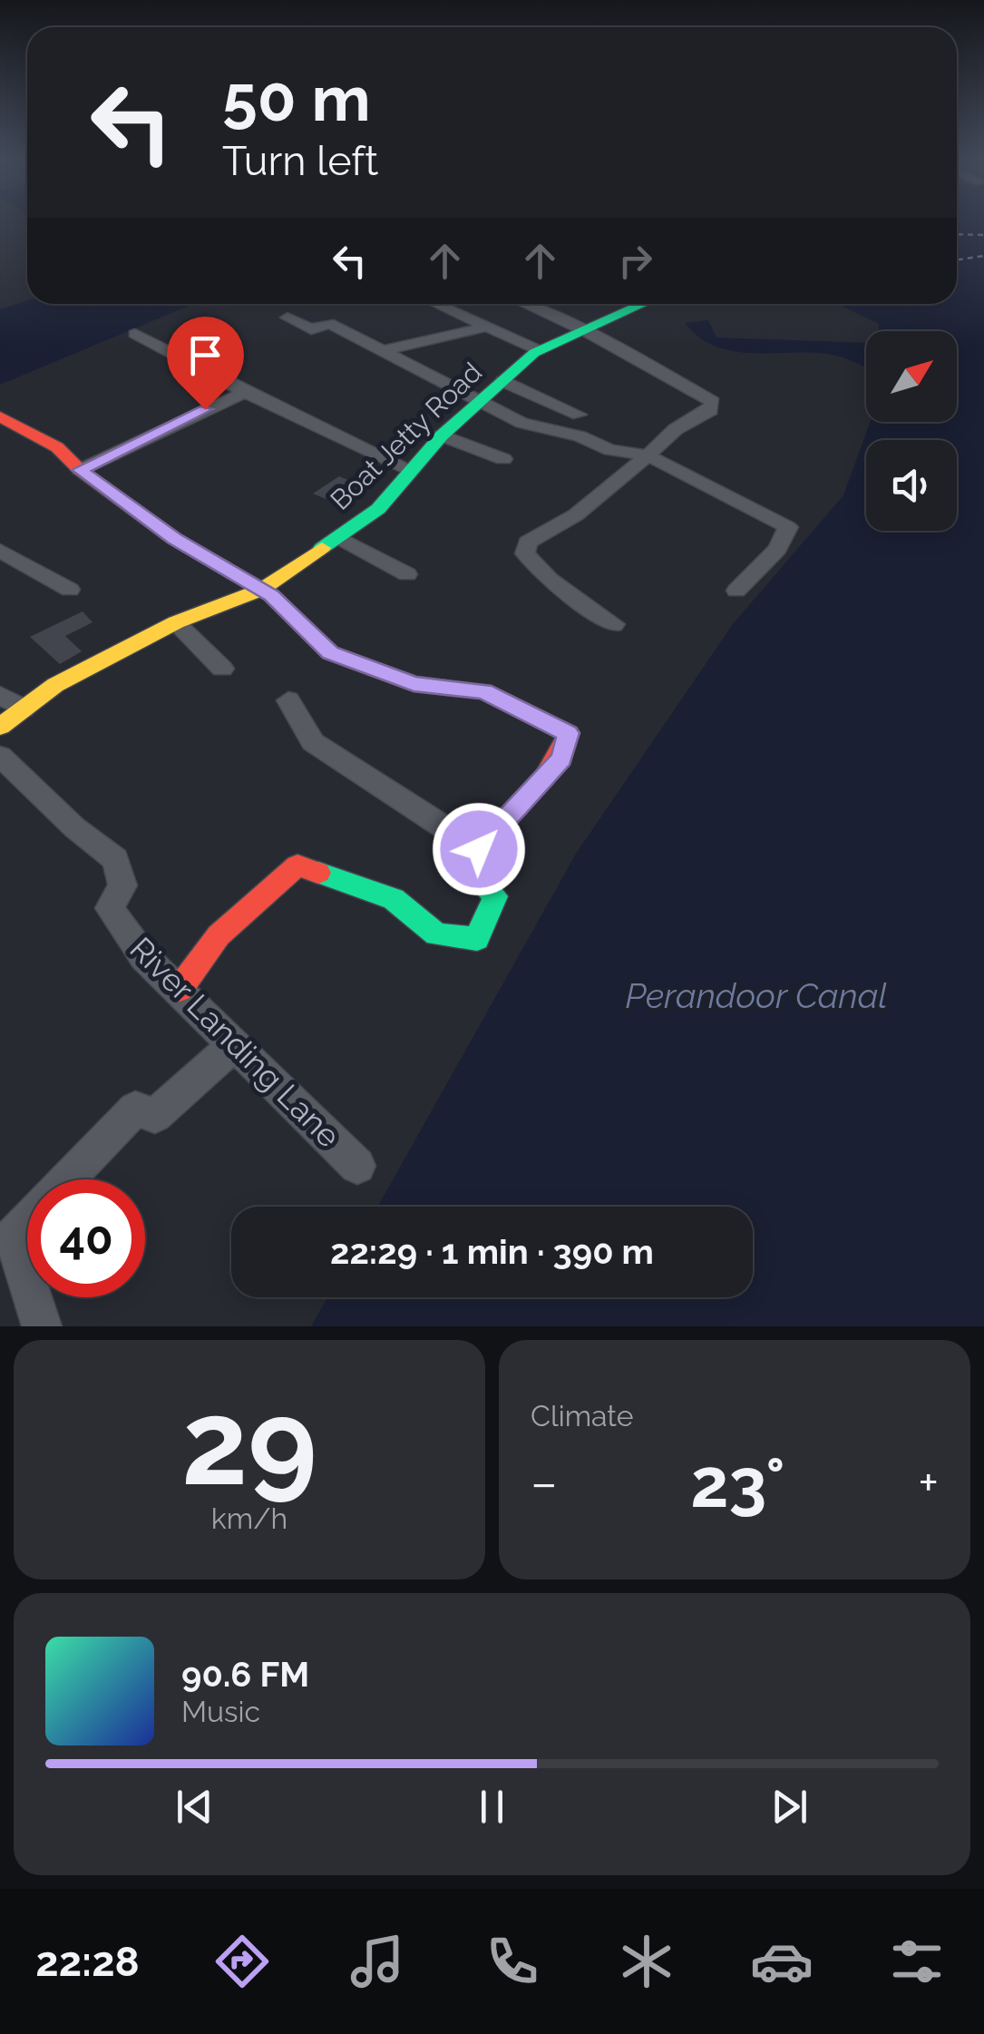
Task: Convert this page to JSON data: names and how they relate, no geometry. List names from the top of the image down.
{
  "streets": {
    "street": ["Boat Jetty Road", "River Landing Lane"]
  },
  "water": ["Perandoor Canal"],
  "north": "top right",
  "page": {
    "turn": ["50 m", "Turn left"],
    "limit": "40",
    "trip": "22:29 · 1 min · 390 m",
    "tile": [
      ["29", "km/h"],
      "Climate"
    ],
    "heat": ["−", "23°", "+"],
    "song": ["90.6 FM", "Music"],
    "tabs": "22:28"
  }
}
